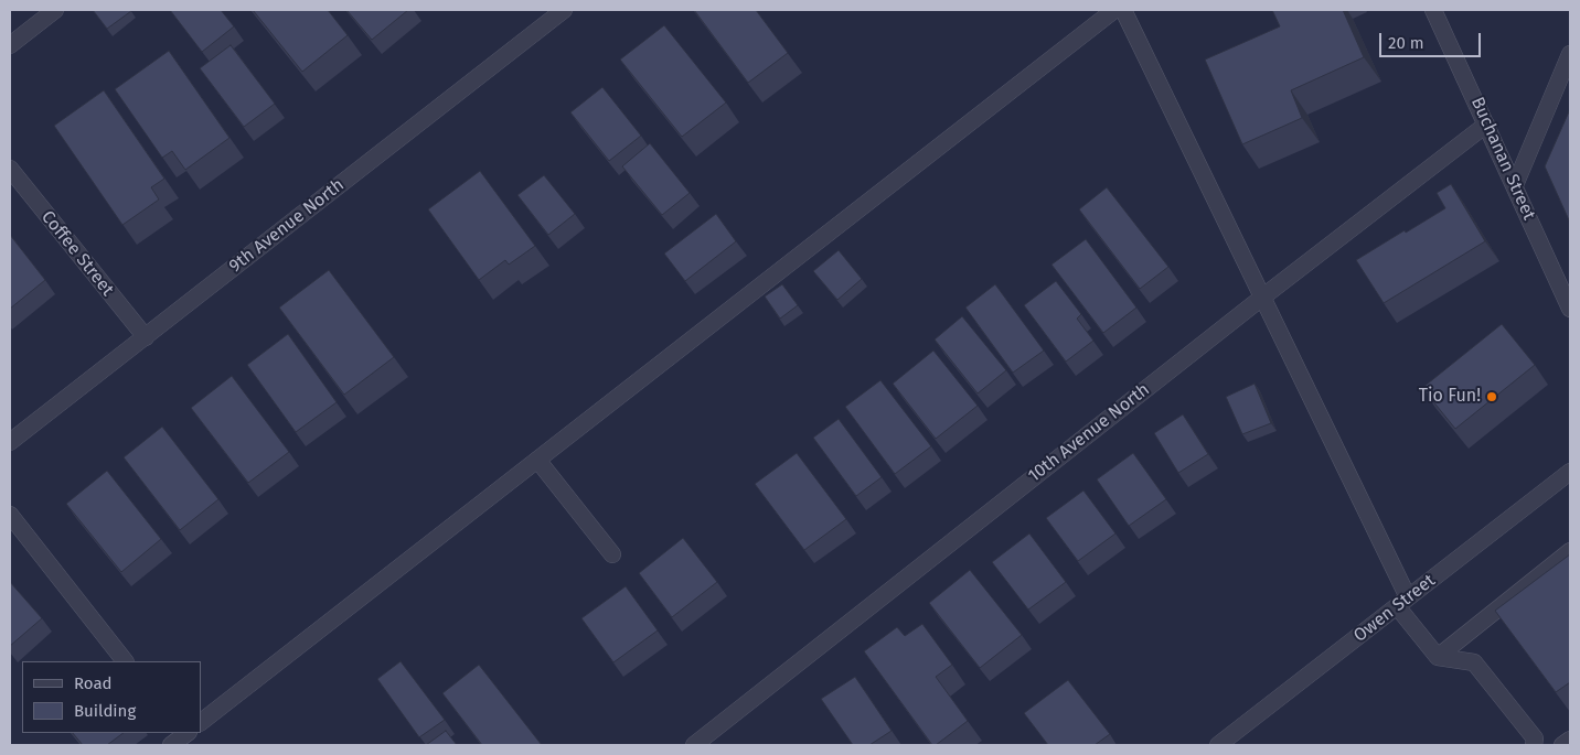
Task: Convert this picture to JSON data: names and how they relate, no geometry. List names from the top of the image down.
{
  "streets": {
    "street": [
      "Buchanan Street",
      "9th Avenue North",
      "Coffee Street",
      "10th Avenue North",
      "Owen Street"
    ]
  },
  "crossings": [
    ["Buchanan Street", "10th Avenue North"],
    ["9th Avenue North", "Coffee Street"]
  ],
  "places": ["Tio Fun!"],
  "legend": ["Road", "Building"],
  "scale_bar": "20 m"
}
